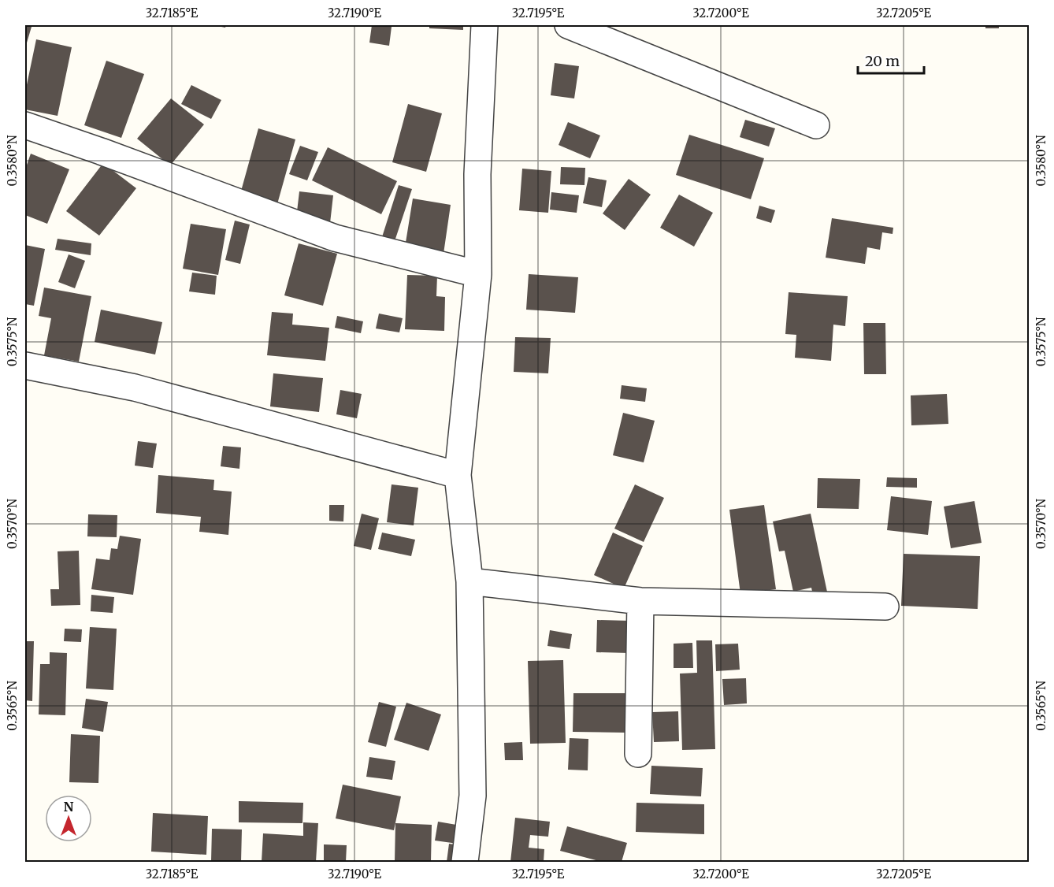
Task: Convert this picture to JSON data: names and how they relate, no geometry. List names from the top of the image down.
{
  "scale_bar": "20 m",
  "north": "top",
  "coordinates": [
    "32.7185°E",
    "32.7190°E",
    "32.7195°E",
    "32.7200°E",
    "32.7205°E",
    "0.3580°N",
    "0.3575°N",
    "0.3570°N",
    "0.3565°N"
  ]
}
